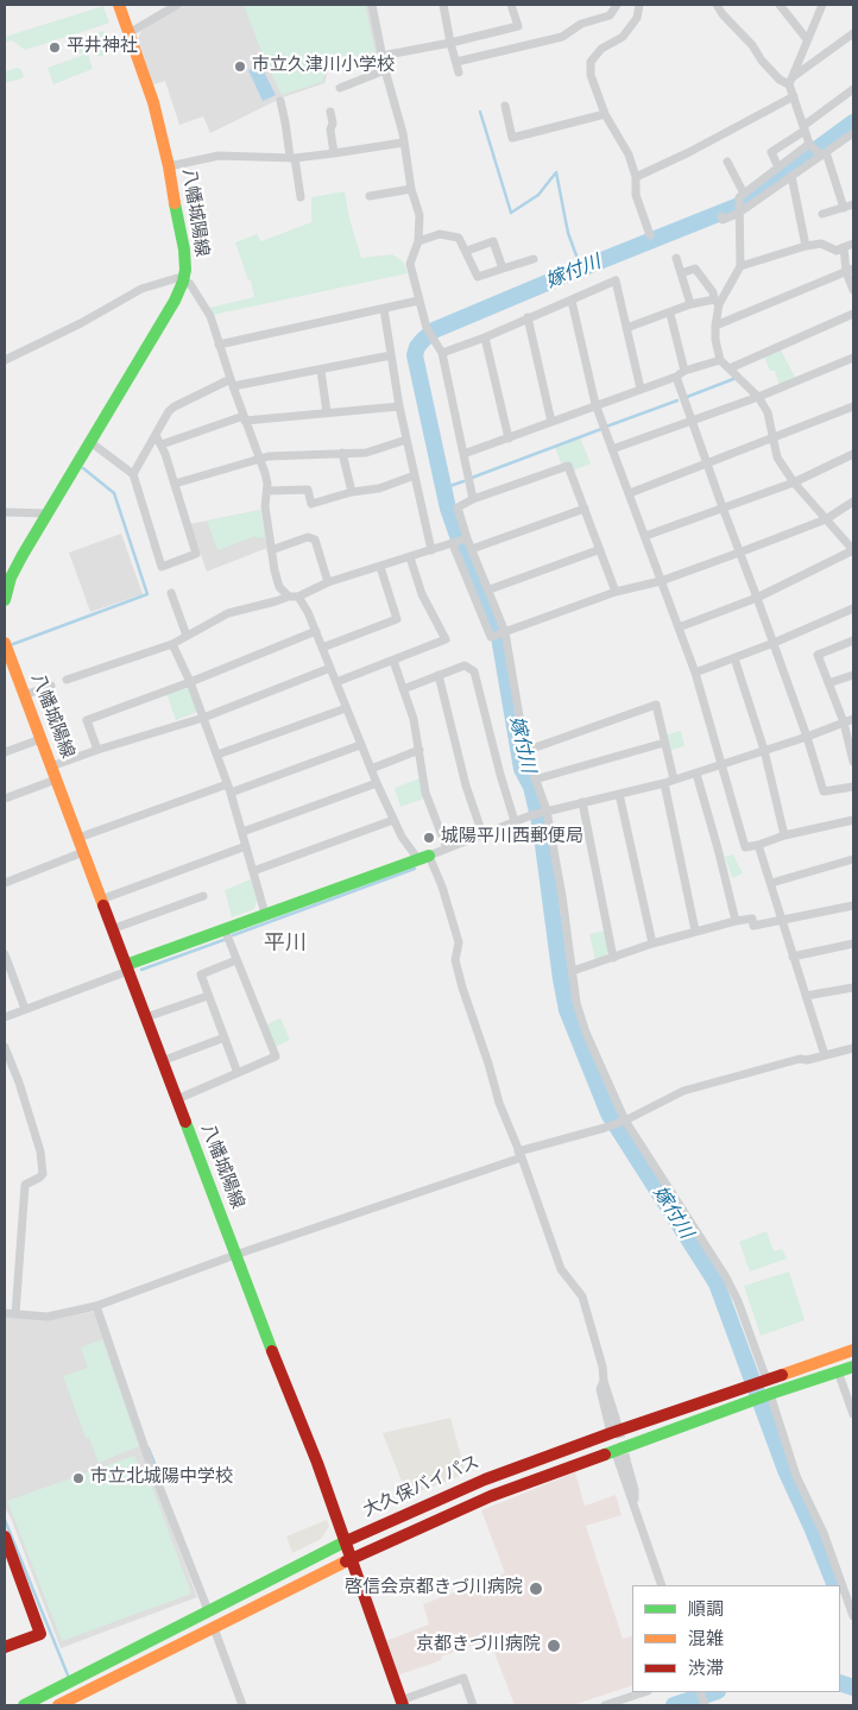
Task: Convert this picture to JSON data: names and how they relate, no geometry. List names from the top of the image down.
{
  "streets": {
    "main road": ["八幡城陽線", "大久保バイパス"]
  },
  "crossings": [
    ["八幡城陽線", "大久保バイパス"]
  ],
  "districts": ["平川"],
  "water": ["嫁付川"],
  "places": [
    "平井神社",
    "市立久津川小学校",
    "城陽平川西郵便局",
    "市立北城陽中学校",
    "啓信会京都きづ川病院",
    "京都きづ川病院"
  ],
  "legend": ["順調", "混雑", "渋滞"]
}
